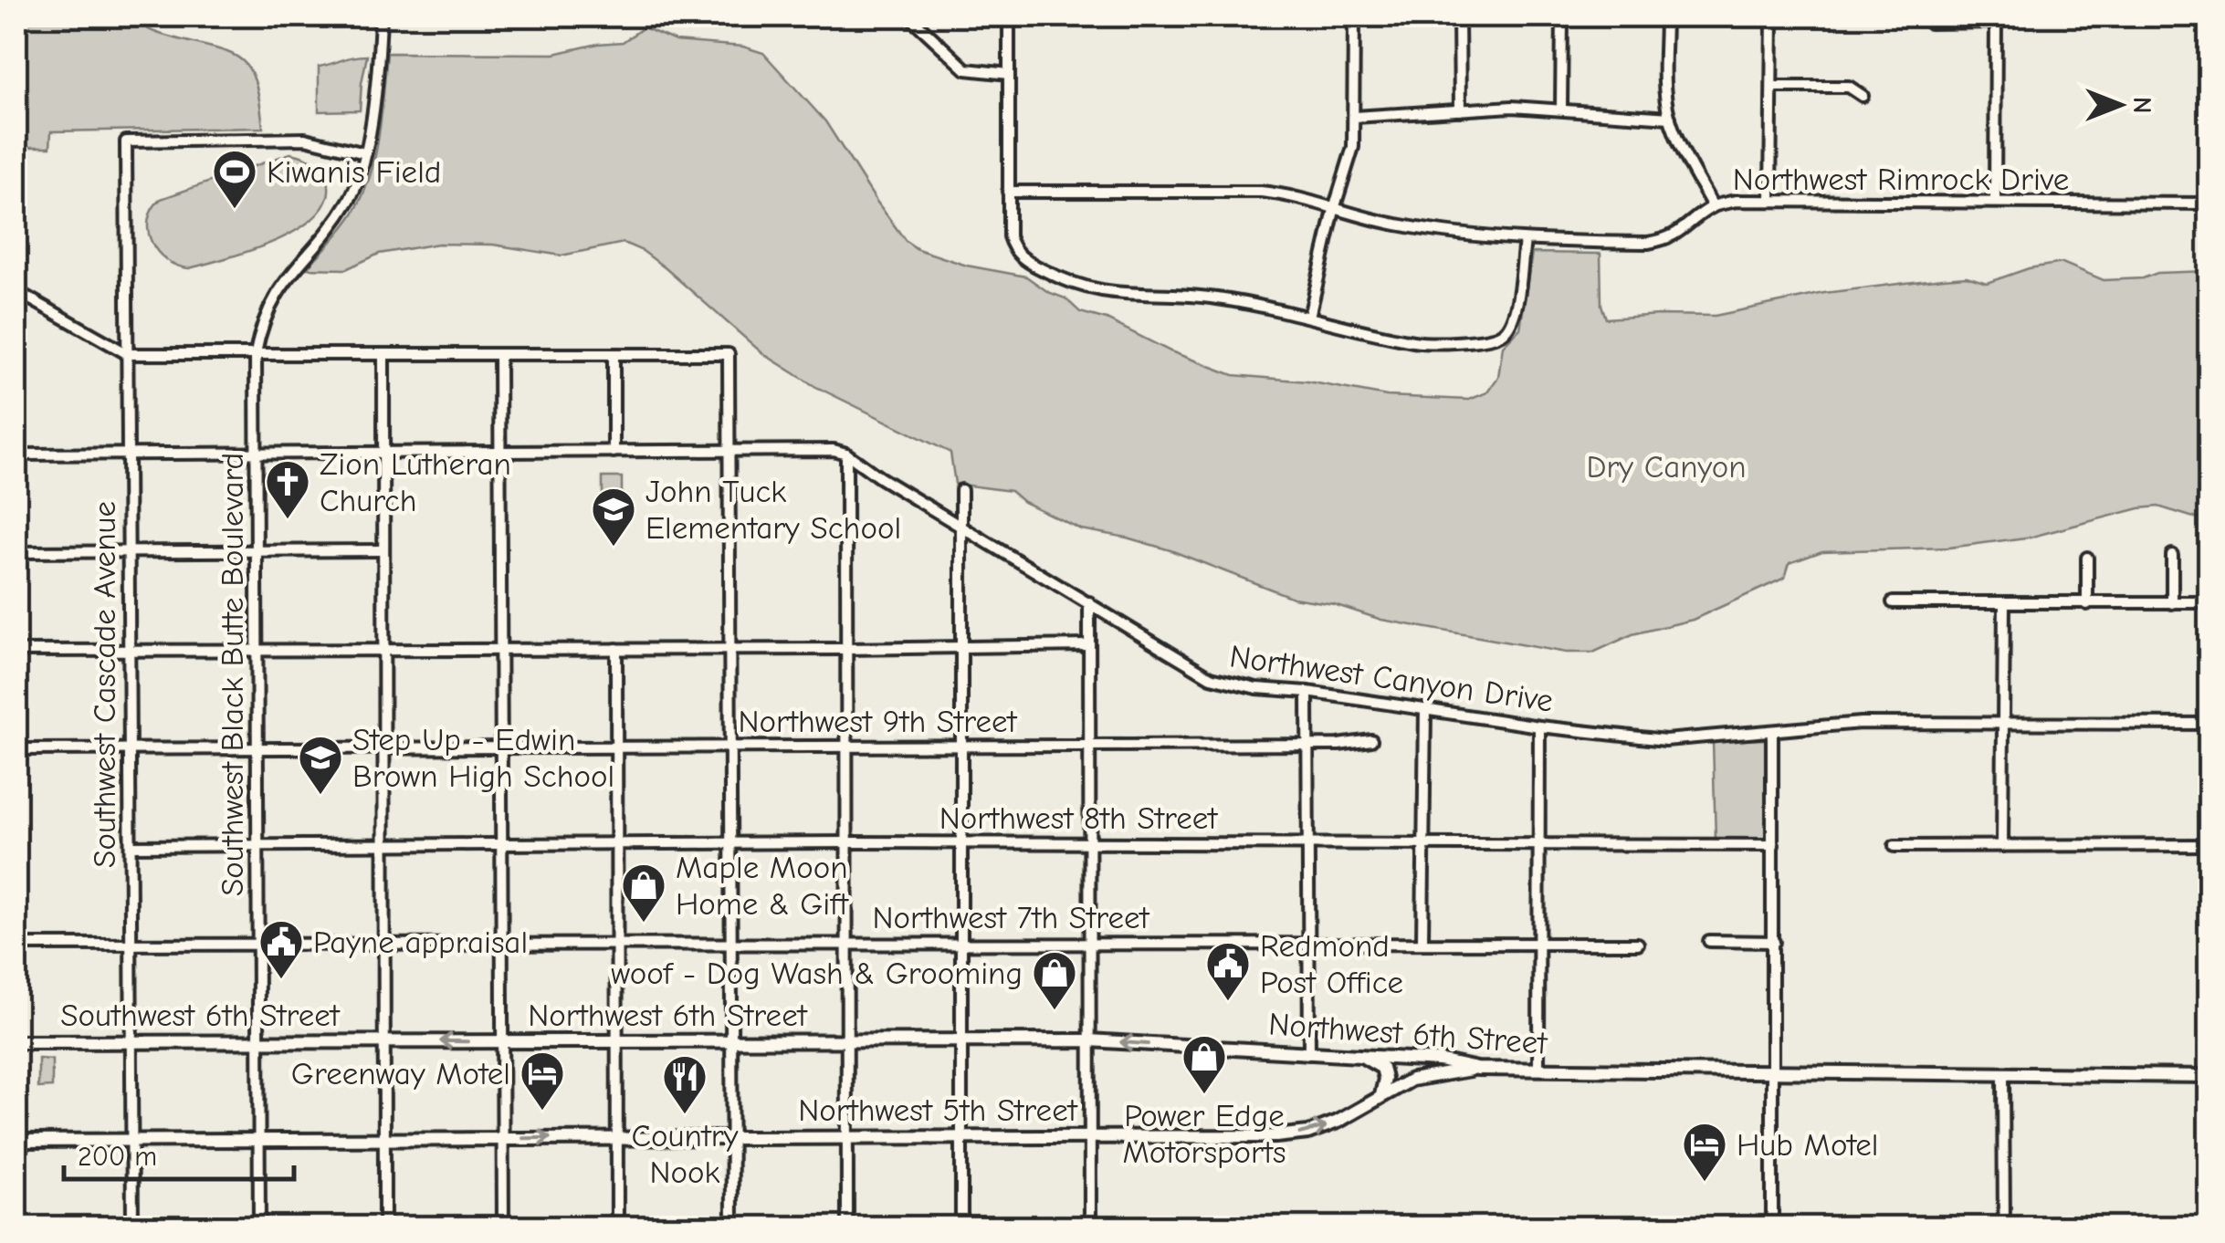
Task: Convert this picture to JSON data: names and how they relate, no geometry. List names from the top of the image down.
{
  "streets": {
    "main road": ["Southwest 6th Street", "Northwest 6th Street", "Northwest 5th Street"],
    "street": [
      "Northwest Rimrock Drive",
      "Southwest Black Butte Boulevard",
      "Northwest Canyon Drive",
      "Southwest Cascade Avenue",
      "Northwest 9th Street",
      "Northwest 8th Street",
      "Northwest 7th Street"
    ]
  },
  "crossings": [
    ["Southwest Black Butte Boulevard", "Southwest Cascade Avenue"],
    ["Southwest Black Butte Boulevard", "Northwest 9th Street"],
    ["Southwest Black Butte Boulevard", "Northwest 8th Street"],
    ["Southwest Black Butte Boulevard", "Northwest 7th Street"],
    ["Southwest Black Butte Boulevard", "Southwest 6th Street"],
    ["Southwest Black Butte Boulevard", "Northwest 5th Street"],
    ["Southwest Cascade Avenue", "Northwest 9th Street"],
    ["Southwest Cascade Avenue", "Northwest 8th Street"],
    ["Southwest Cascade Avenue", "Northwest 7th Street"],
    ["Southwest Cascade Avenue", "Southwest 6th Street"],
    ["Southwest Cascade Avenue", "Northwest 5th Street"],
    ["Southwest 6th Street", "Northwest 6th Street"],
    ["Northwest 6th Street", "Northwest 5th Street"]
  ],
  "parks": ["Dry Canyon"],
  "places": {
    "sports": ["Kiwanis Field"],
    "church": ["Zion Lutheran Church"],
    "school or university": ["John Tuck Elementary School", "Step Up - Edwin Brown High School"],
    "shop": ["Maple Moon Home & Gift", "woof - Dog Wash & Grooming", "Power Edge Motorsports"],
    "public building": ["Payne appraisal", "Redmond Post Office"],
    "hotel": ["Greenway Motel", "Hub Motel"],
    "restaurant": ["Country Nook"]
  },
  "scale_bar": "200 m",
  "north": "right"
}
